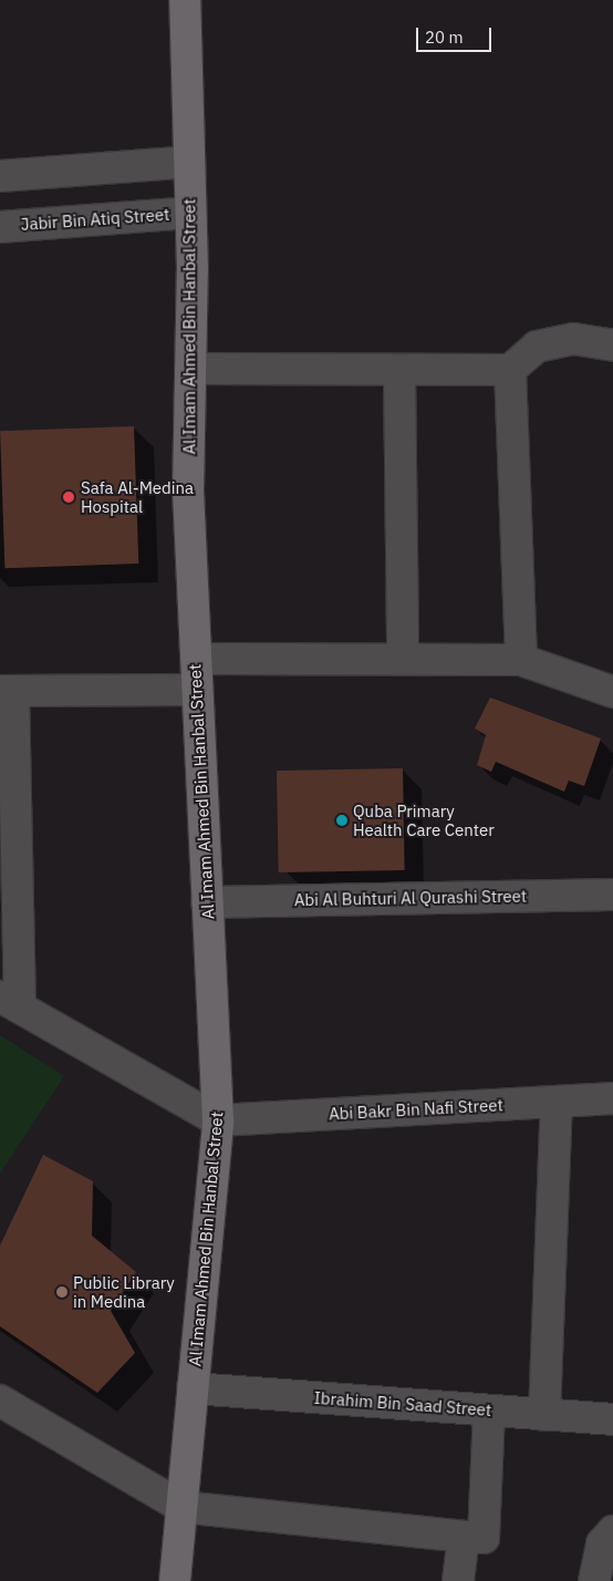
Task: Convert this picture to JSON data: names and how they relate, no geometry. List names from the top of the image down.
{
  "streets": {
    "main road": ["Al Imam Ahmed Bin Hanbal Street"],
    "street": [
      "Jabir Bin Atiq Street",
      "Abi Al Buhturi Al Qurashi Street",
      "Abi Bakr Bin Nafi Street",
      "Ibrahim Bin Saad Street"
    ]
  },
  "crossings": [
    ["Jabir Bin Atiq Street", "Al Imam Ahmed Bin Hanbal Street"],
    ["Al Imam Ahmed Bin Hanbal Street", "Abi Al Buhturi Al Qurashi Street"],
    ["Al Imam Ahmed Bin Hanbal Street", "Abi Bakr Bin Nafi Street"],
    ["Al Imam Ahmed Bin Hanbal Street", "Ibrahim Bin Saad Street"]
  ],
  "places": ["Safa Al-Medina Hospital", "Quba Primary Health Care Center", "Public Library in Medina"],
  "scale_bar": "20 m"
}
